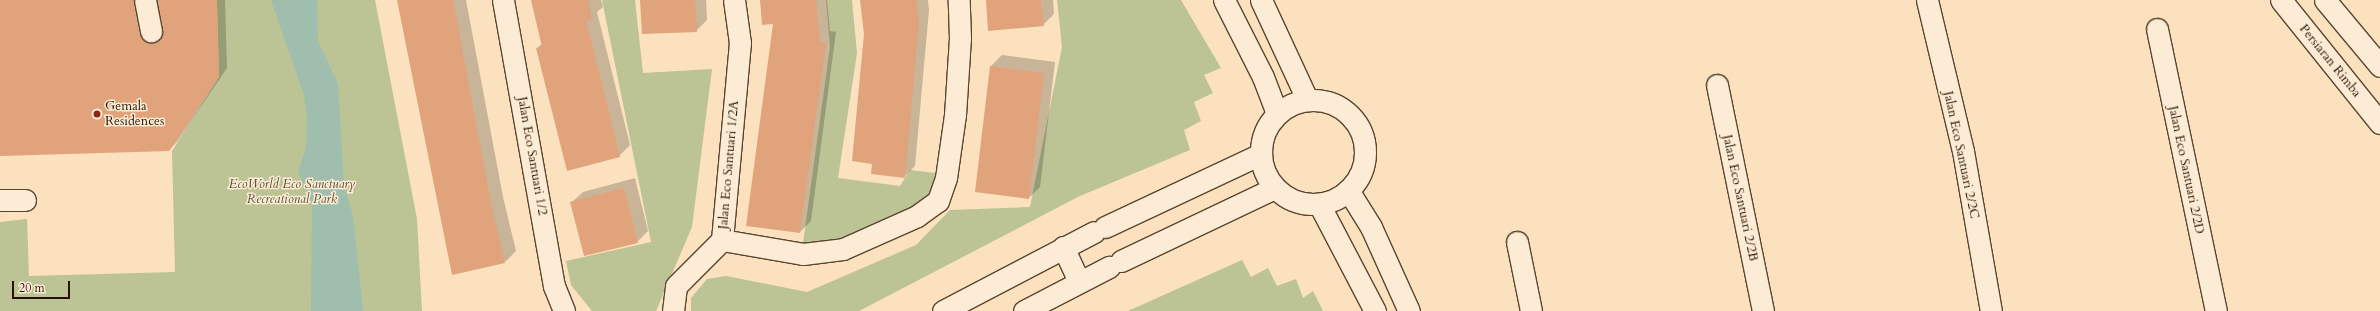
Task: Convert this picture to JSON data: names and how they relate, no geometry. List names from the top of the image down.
{
  "streets": {
    "street": [
      "Persiaran Rimba",
      "Jalan Eco Santuari 2/2C",
      "Jalan Eco Santuari 1/2",
      "Jalan Eco Santuari 1/2A",
      "Jalan Eco Santuari 2/2D",
      "Jalan Eco Santuari 2/2B"
    ]
  },
  "parks": ["EcoWorld Eco Sanctuary Recreational Park"],
  "places": ["Gemala Residences"],
  "scale_bar": "20 m"
}
